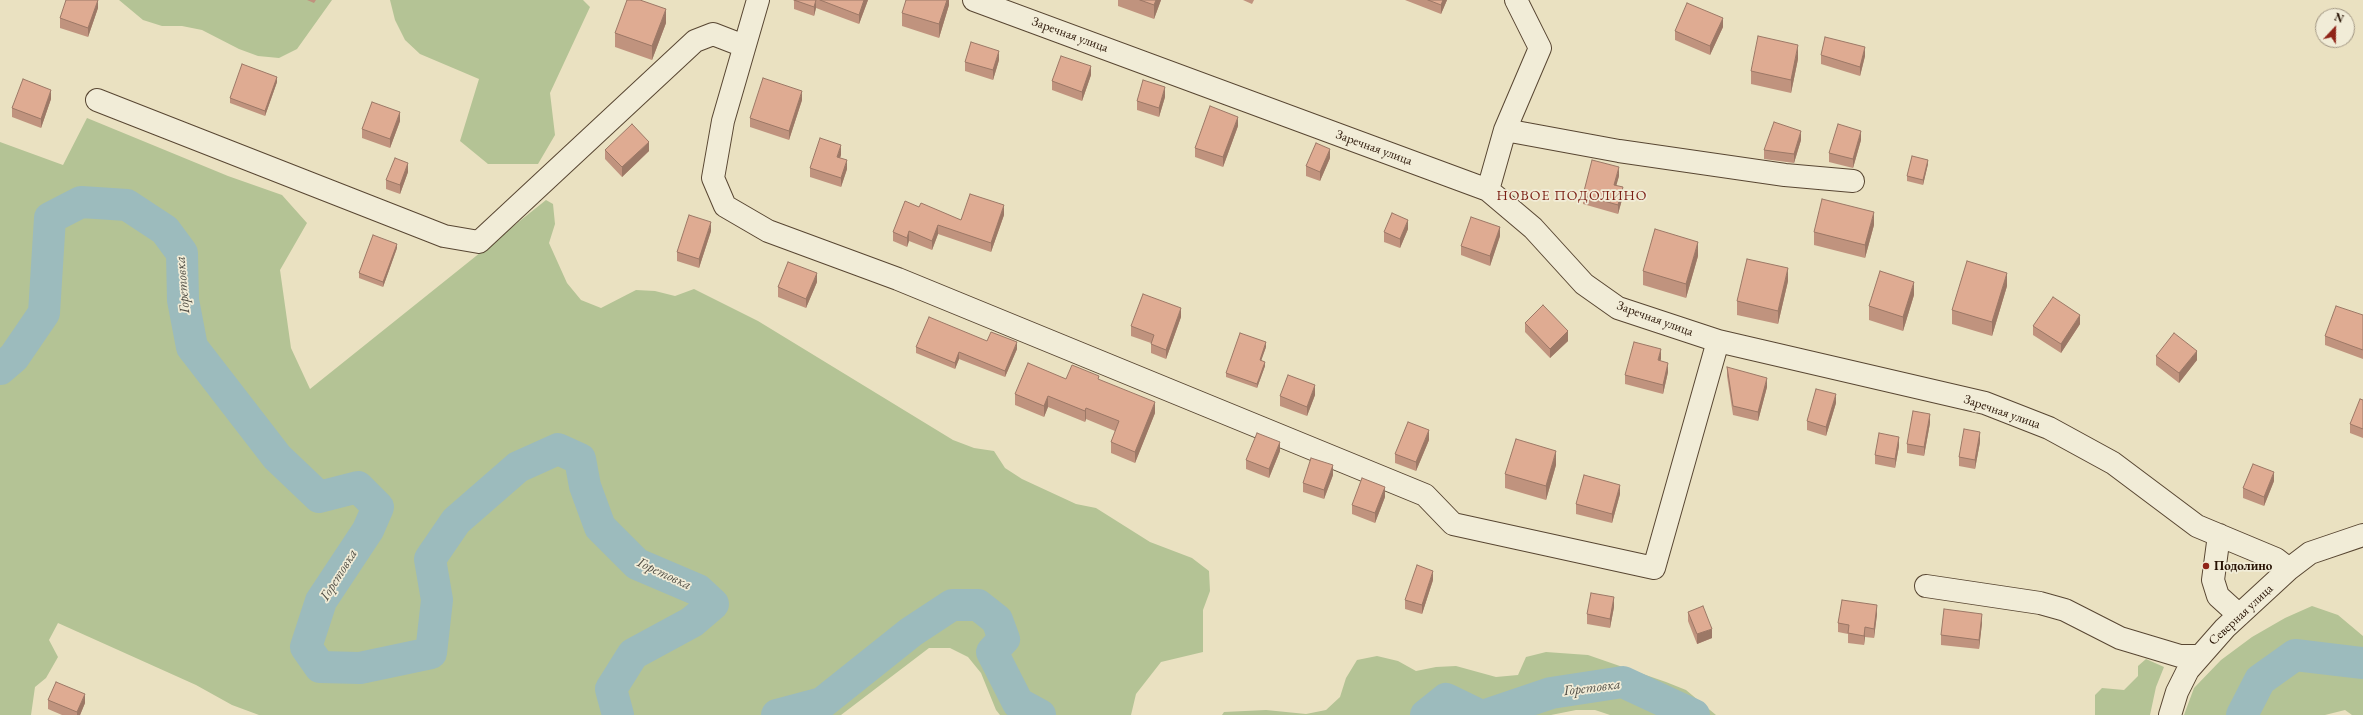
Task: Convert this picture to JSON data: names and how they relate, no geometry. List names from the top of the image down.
{
  "streets": {
    "street": ["Заречная улица", "Северная улица"]
  },
  "crossings": [
    ["Заречная улица", "Северная улица"]
  ],
  "districts": ["НОВОЕ ПОДОЛИНО"],
  "water": ["Горетовка"],
  "places": ["Подолино"],
  "north": "top"
}
